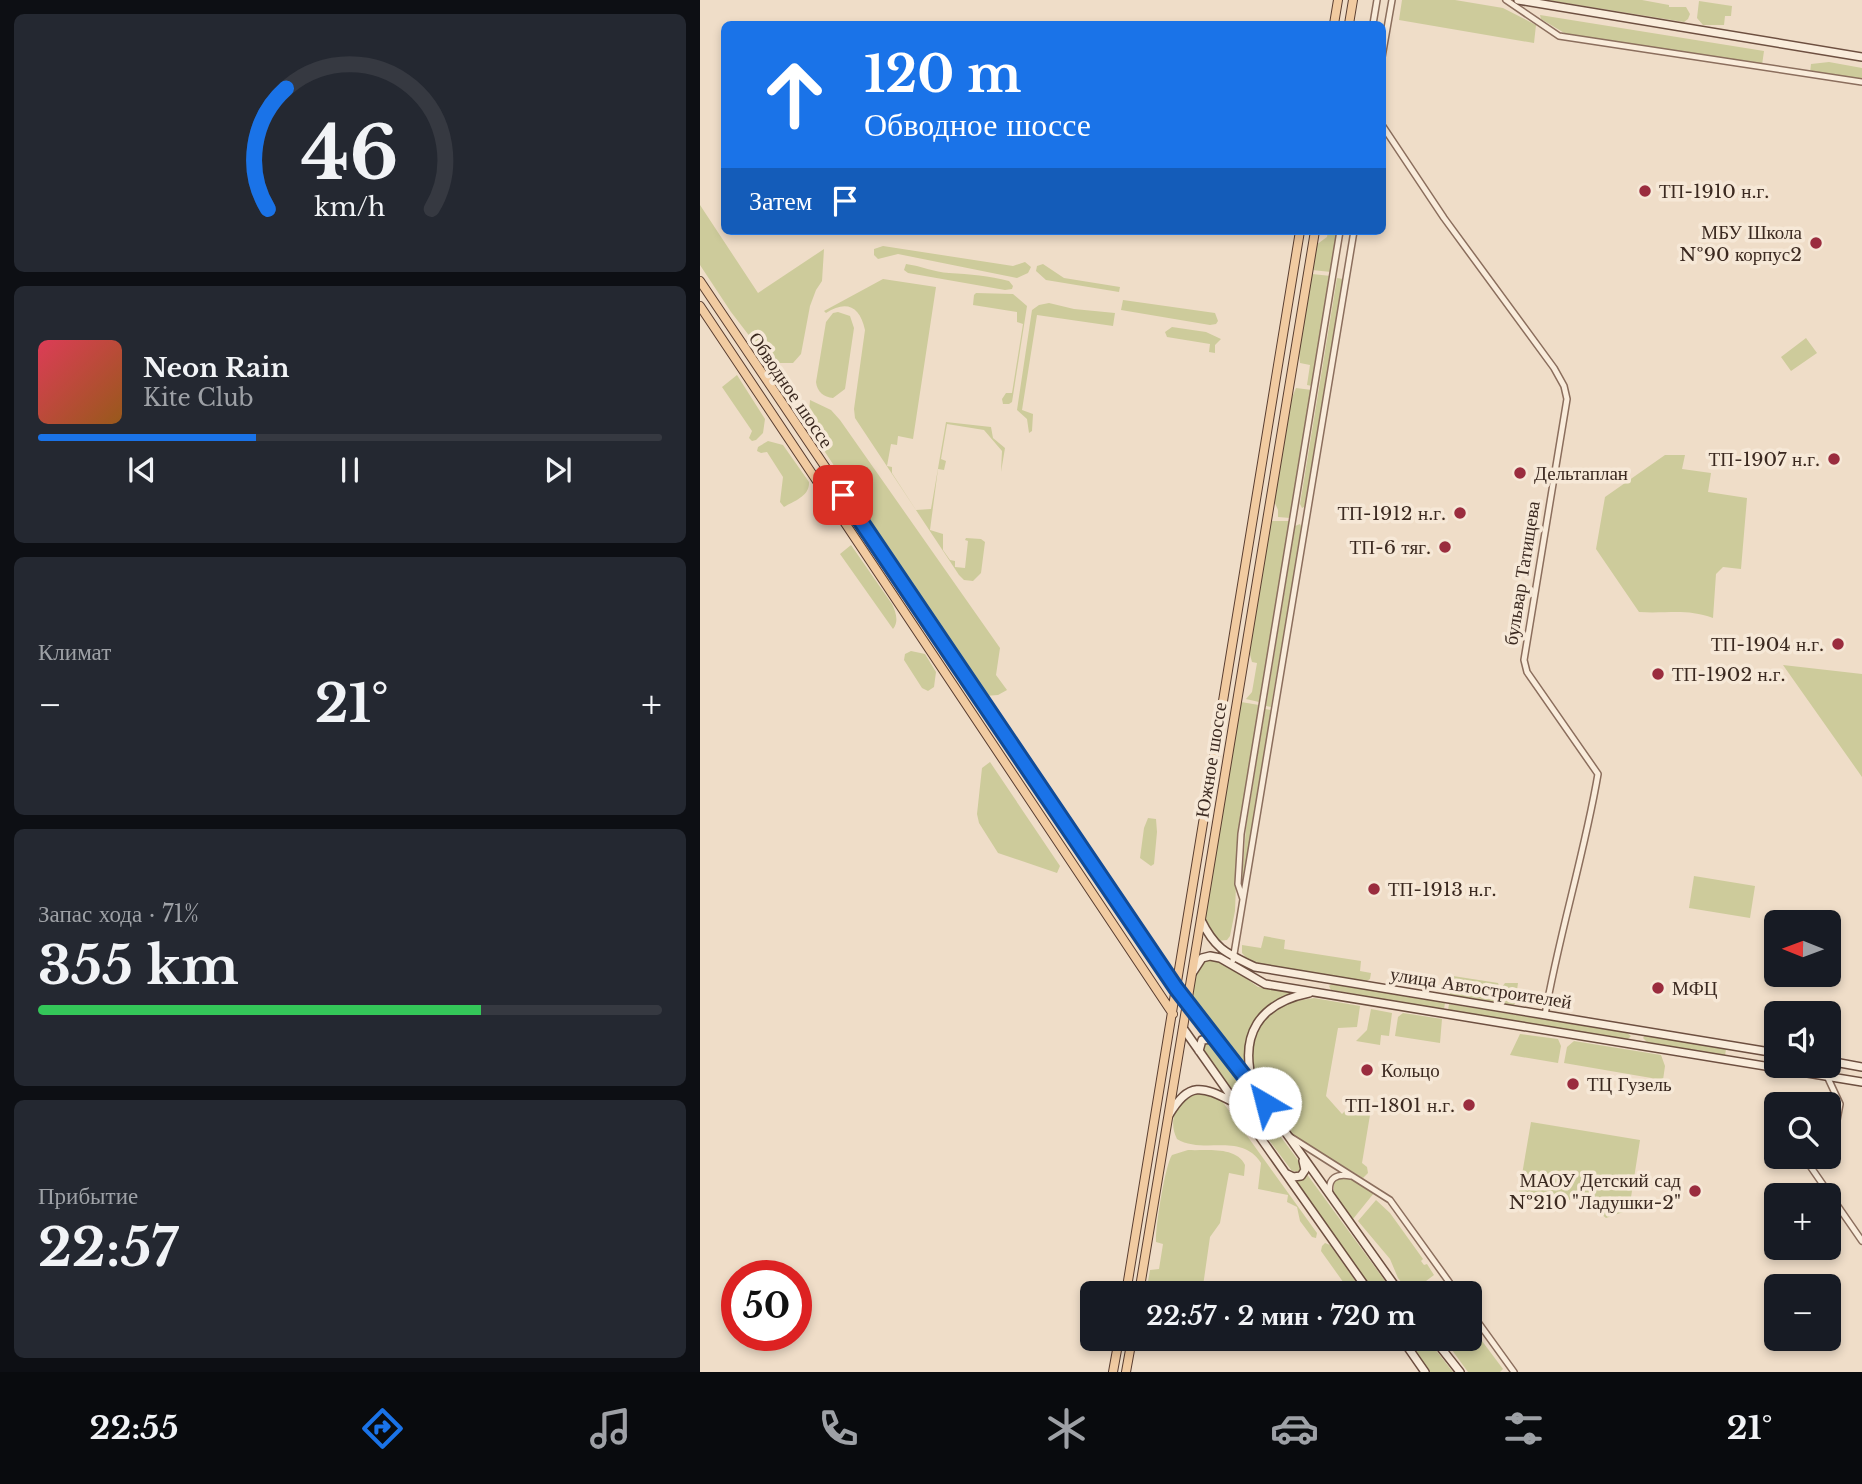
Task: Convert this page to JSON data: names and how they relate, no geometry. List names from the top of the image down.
{
  "streets": {
    "main road": ["Обводное шоссе", "Южное шоссе", "улица Автостроителей"],
    "street": ["бульвар Татищева"]
  },
  "crossings": [
    ["Обводное шоссе", "Южное шоссе"],
    ["бульвар Татищева", "улица Автостроителей"],
    ["Южное шоссе", "улица Автостроителей"]
  ],
  "places": [
    "ТП-1910 н.г.",
    "МБУ Школа №90 корпус2",
    "ТП-1907 н.г.",
    "Дельтаплан",
    "ТП-1912 н.г.",
    "ТП-6 тяг.",
    "ТП-1904 н.г.",
    "ТП-1902 н.г.",
    "ТП-1913 н.г.",
    "МФЦ",
    "Кольцо",
    "ТЦ Гузель",
    "ТП-1801 н.г.",
    "МАОУ Детский сад №210 \"Ладушки-2\""
  ],
  "north": "left",
  "page": {
    "turn": ["120 m", "Обводное шоссе"],
    "then": "Затем",
    "song": ["Neon Rain", "Kite Club"],
    "tile": [
      "Климат",
      ["Запас хода · 71%", "355 km"],
      ["Прибытие", "22:57"]
    ],
    "heat": ["−", "21°", "+"],
    "map_buttons": ["+", "−"],
    "limit": "50",
    "trip": "22:57 · 2 мин · 720 m",
    "tabs": ["22:55", "21°"],
    "gauge": ["46", "km/h"]
  }
}
